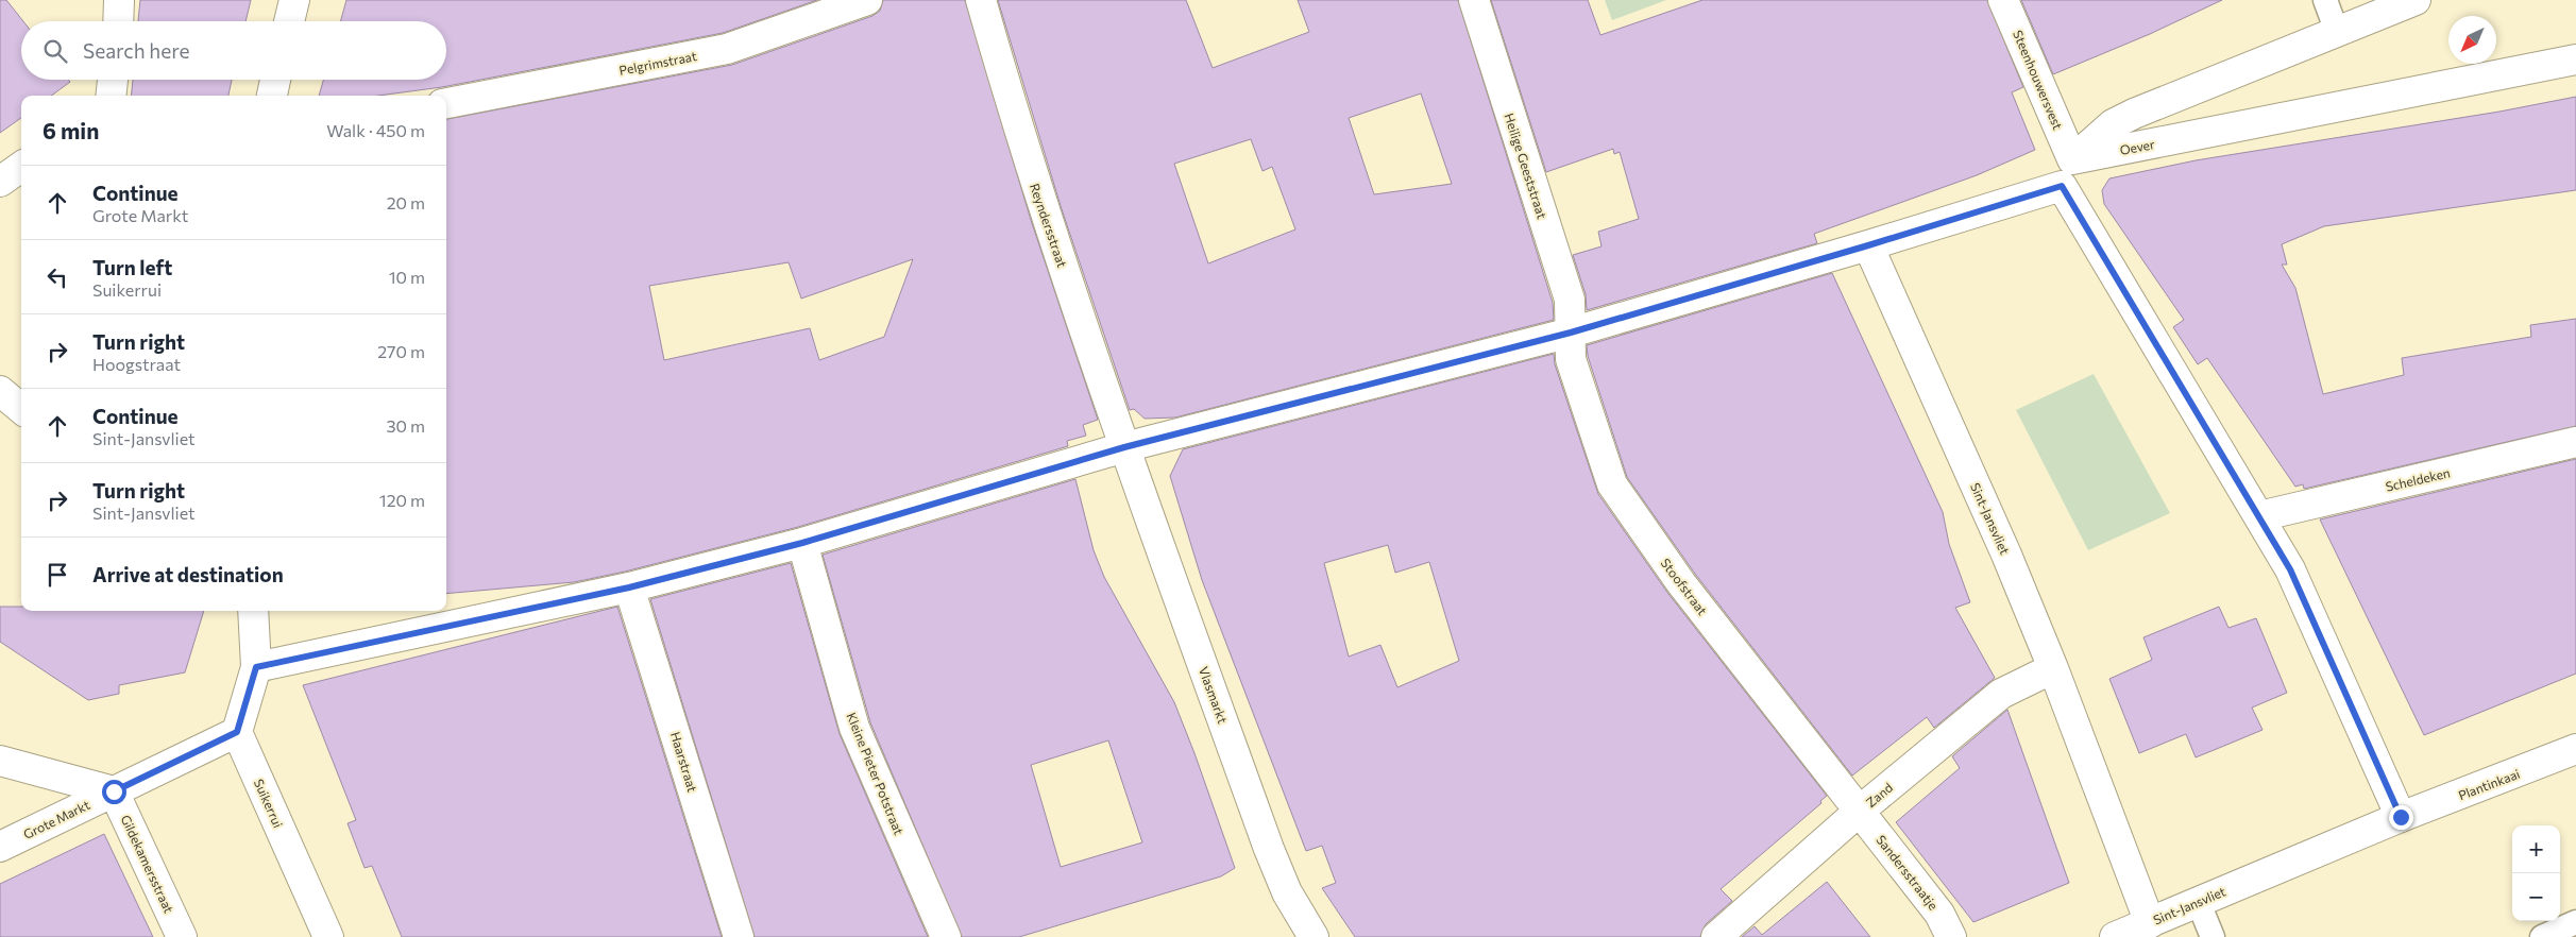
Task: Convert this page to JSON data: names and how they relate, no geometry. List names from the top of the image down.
{
  "streets": {
    "street": [
      "Pelgrimstraat",
      "Steenhouwersvest",
      "Oever",
      "Heilige Geeststraat",
      "Reyndersstraat",
      "Scheldeken",
      "Sint-Jansvliet",
      "Stoofstraat",
      "Vlasmarkt",
      "Haarstraat",
      "Kleine Pieter Potstraat",
      "Plantinkaai",
      "Zand",
      "Suikerrui",
      "Grote Markt",
      "Gildekamersstraat",
      "Sandersstraatje"
    ]
  },
  "crossings": [
    ["Steenhouwersvest", "Oever"],
    ["Heilige Geeststraat", "Stoofstraat"],
    ["Reyndersstraat", "Vlasmarkt"],
    ["Sint-Jansvliet", "Plantinkaai"],
    ["Sint-Jansvliet", "Zand"],
    ["Stoofstraat", "Zand"],
    ["Stoofstraat", "Sandersstraatje"],
    ["Zand", "Sandersstraatje"],
    ["Suikerrui", "Grote Markt"],
    ["Grote Markt", "Gildekamersstraat"]
  ],
  "north": "bottom left",
  "page": {
    "search": "Search here",
    "heading": ["6 min", "Walk · 450 m"],
    "list": [
      ["Continue", "Grote Markt", "20 m"],
      ["Turn left", "Suikerrui", "10 m"],
      ["Turn right", "Hoogstraat", "270 m"],
      ["Continue", "Sint-Jansvliet", "30 m"],
      ["Turn right", "Sint-Jansvliet", "120 m"],
      "Arrive at destination"
    ],
    "map_buttons": ["+", "−"]
  }
}
